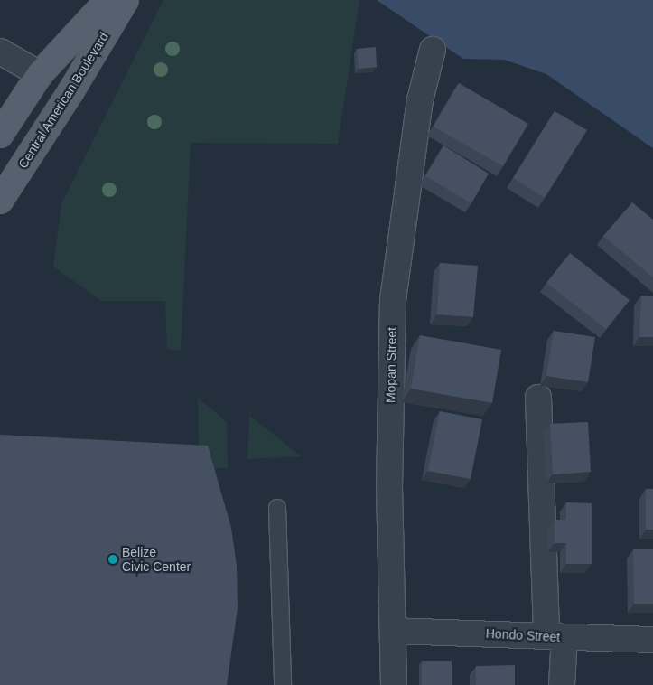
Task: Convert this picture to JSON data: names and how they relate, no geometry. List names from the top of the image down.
{
  "streets": {
    "main road": ["Central American Boulevard"],
    "street": ["Mopan Street", "Hondo Street"]
  },
  "crossings": [
    ["Mopan Street", "Hondo Street"]
  ],
  "places": ["Belize Civic Center"]
}
